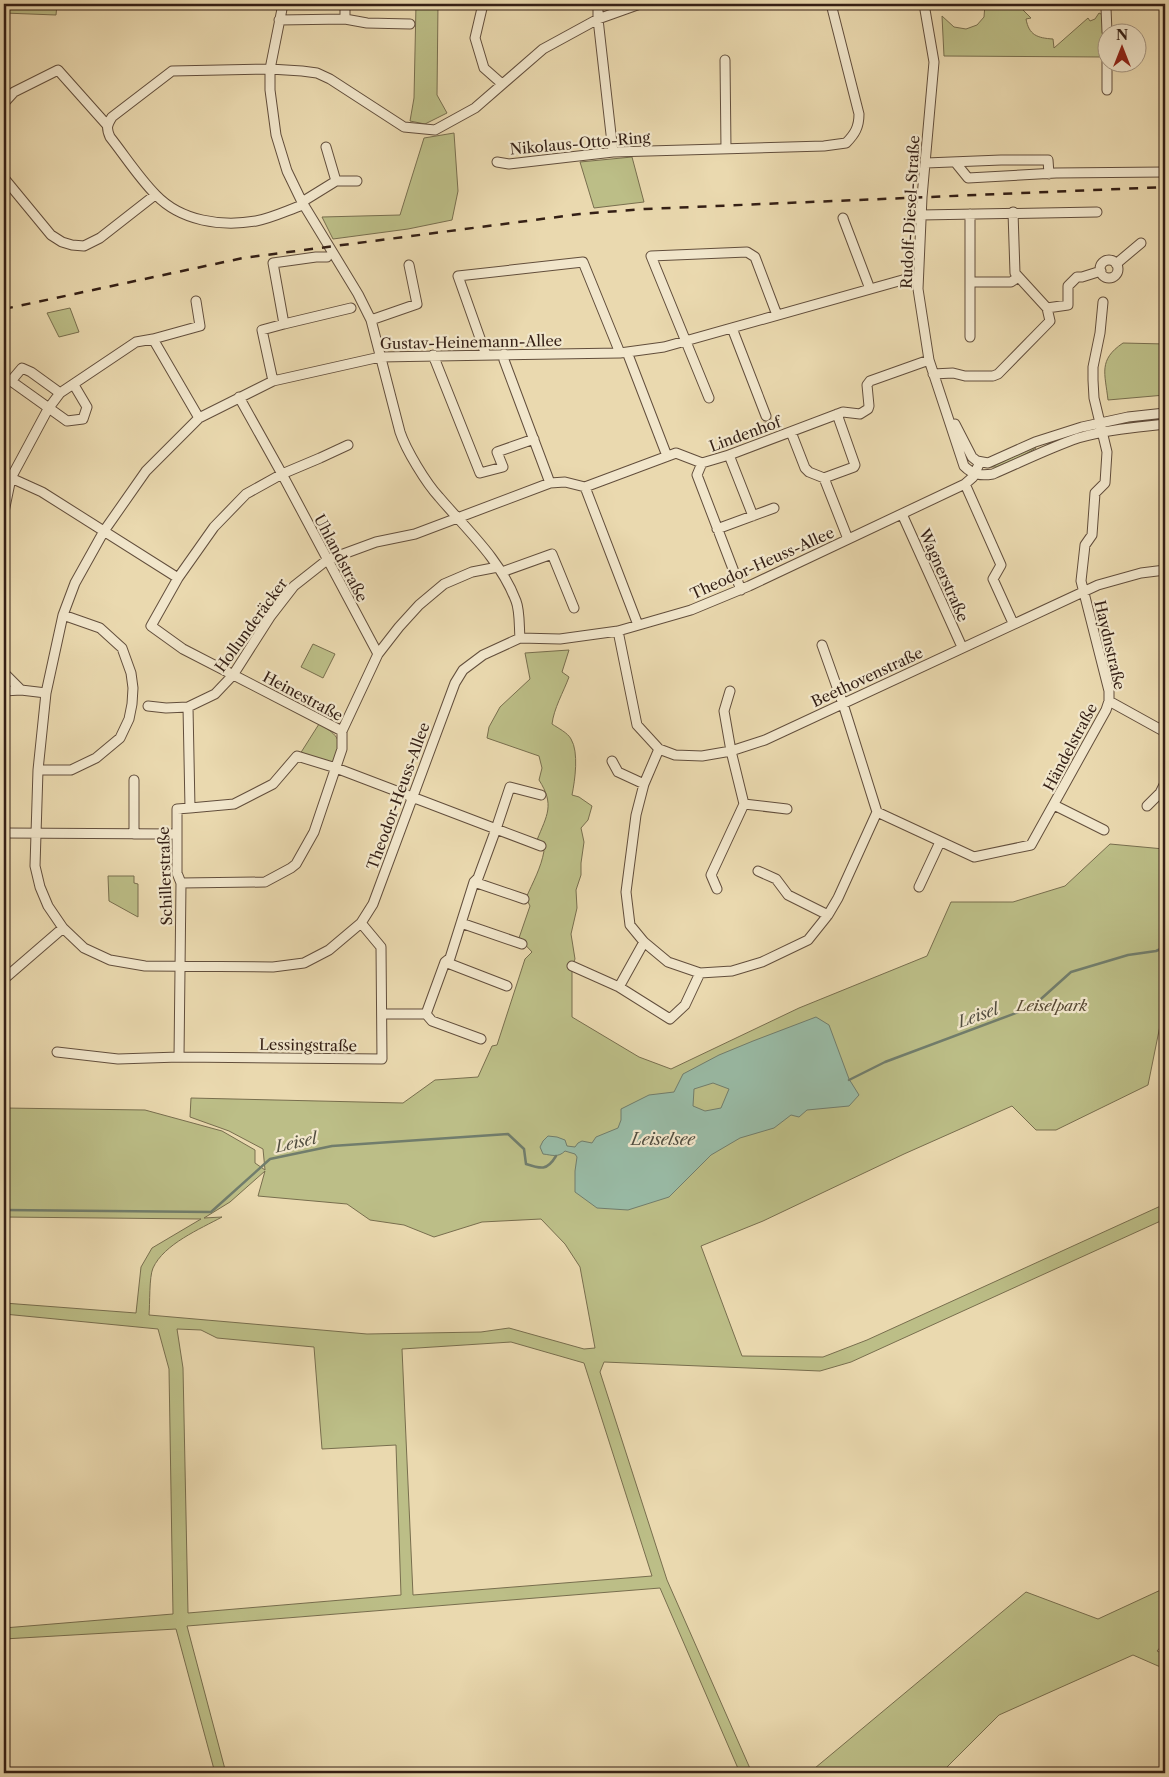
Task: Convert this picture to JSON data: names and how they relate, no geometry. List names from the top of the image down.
{
  "streets": {
    "street": [
      "Nikolaus-Otto-Ring",
      "Rudolf-Diesel-Straße",
      "Gustav-Heinemann-Allee",
      "Lindenhof",
      "Uhlandstraße",
      "Theodor-Heuss-Allee",
      "Wagnerstraße",
      "Hollunderäcker",
      "Haydnstraße",
      "Beethovenstraße",
      "Heinestraße",
      "Händelstraße",
      "Schillerstraße",
      "Lessingstraße"
    ]
  },
  "crossings": [
    ["Rudolf-Diesel-Straße", "Gustav-Heinemann-Allee"],
    ["Rudolf-Diesel-Straße", "Lindenhof"],
    ["Rudolf-Diesel-Straße", "Theodor-Heuss-Allee"],
    ["Gustav-Heinemann-Allee", "Uhlandstraße"],
    ["Gustav-Heinemann-Allee", "Theodor-Heuss-Allee"],
    ["Uhlandstraße", "Hollunderäcker"],
    ["Uhlandstraße", "Heinestraße"],
    ["Theodor-Heuss-Allee", "Wagnerstraße"],
    ["Theodor-Heuss-Allee", "Schillerstraße"],
    ["Theodor-Heuss-Allee", "Lessingstraße"],
    ["Wagnerstraße", "Beethovenstraße"],
    ["Hollunderäcker", "Heinestraße"],
    ["Haydnstraße", "Beethovenstraße"],
    ["Haydnstraße", "Händelstraße"],
    ["Heinestraße", "Schillerstraße"]
  ],
  "water": ["Leisel", "Leiselsee"],
  "parks": ["Leiselpark"],
  "north": "top"
}
